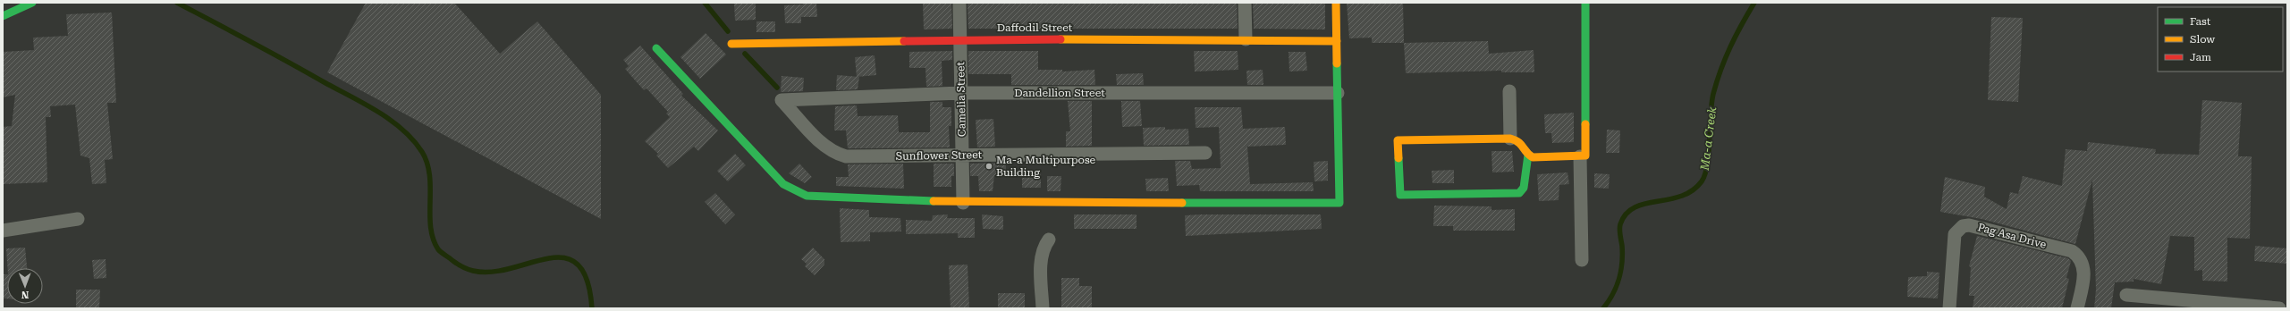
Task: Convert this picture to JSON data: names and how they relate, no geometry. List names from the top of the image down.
{
  "streets": {
    "street": [
      "Daffodil Street",
      "Dandellion Street",
      "Camelia Street",
      "Sunflower Street",
      "Pag Asa Drive"
    ]
  },
  "crossings": [
    ["Daffodil Street", "Camelia Street"],
    ["Dandellion Street", "Camelia Street"],
    ["Dandellion Street", "Sunflower Street"],
    ["Camelia Street", "Sunflower Street"]
  ],
  "water": ["Ma-a Creek"],
  "places": ["Ma-a Multipurpose Building"],
  "legend": ["Fast", "Slow", "Jam"],
  "north": "bottom"
}
